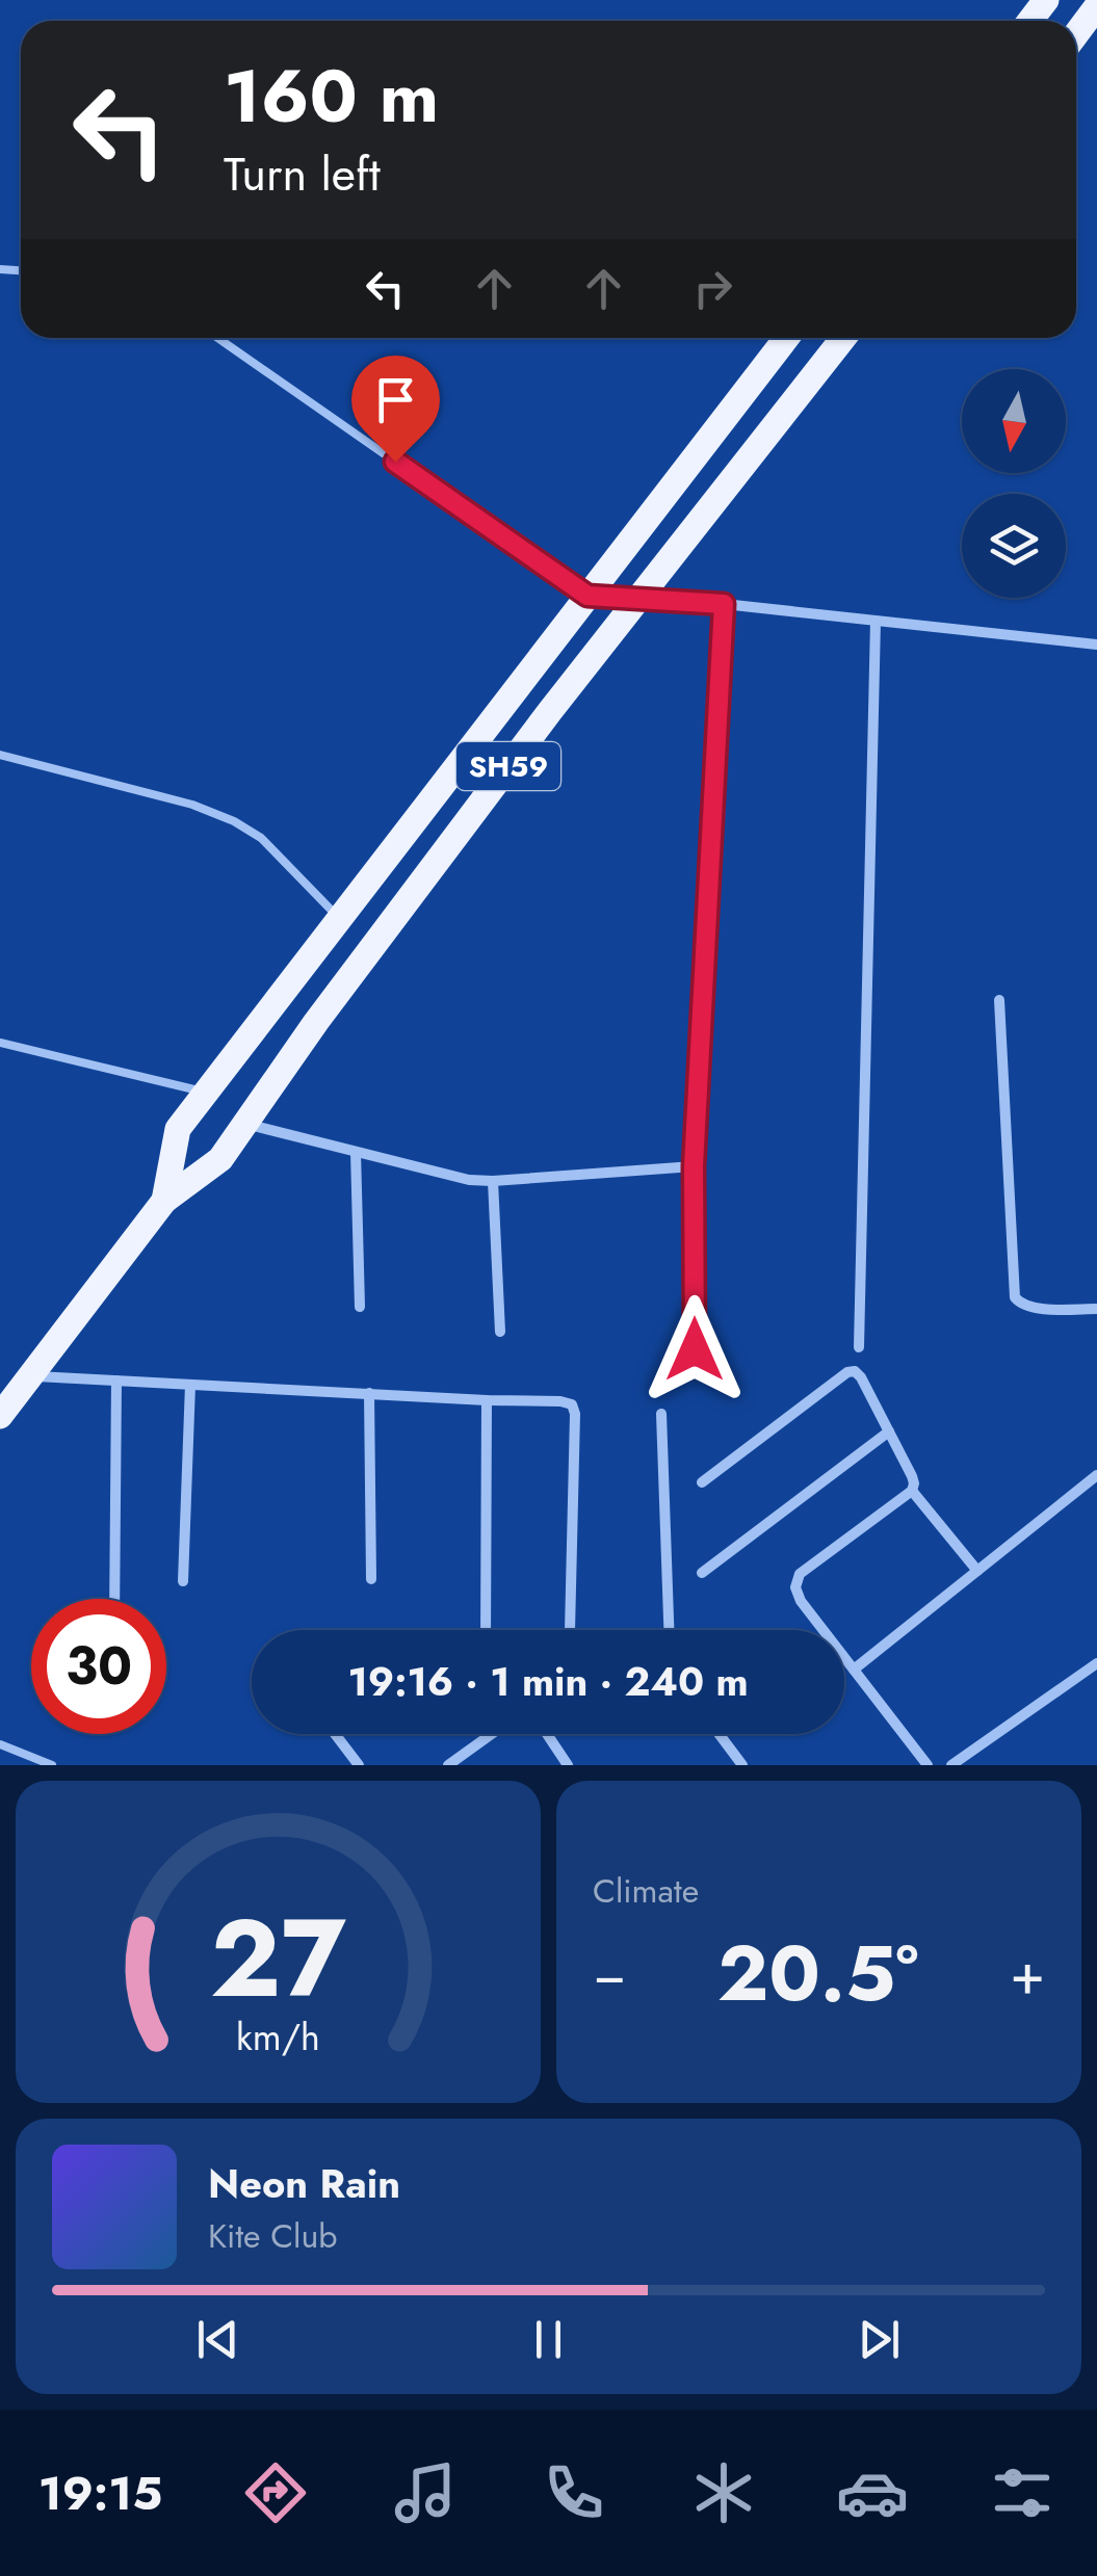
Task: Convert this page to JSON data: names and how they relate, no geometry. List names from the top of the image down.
{
  "streets": {
    "main road": ["SH59"]
  },
  "north": "bottom",
  "page": {
    "turn": ["160 m", "Turn left"],
    "limit": "30",
    "trip": "19:16 · 1 min · 240 m",
    "tile": "Climate",
    "heat": ["−", "20.5°", "+"],
    "song": ["Neon Rain", "Kite Club"],
    "tabs": "19:15",
    "gauge": ["27", "km/h"]
  }
}
